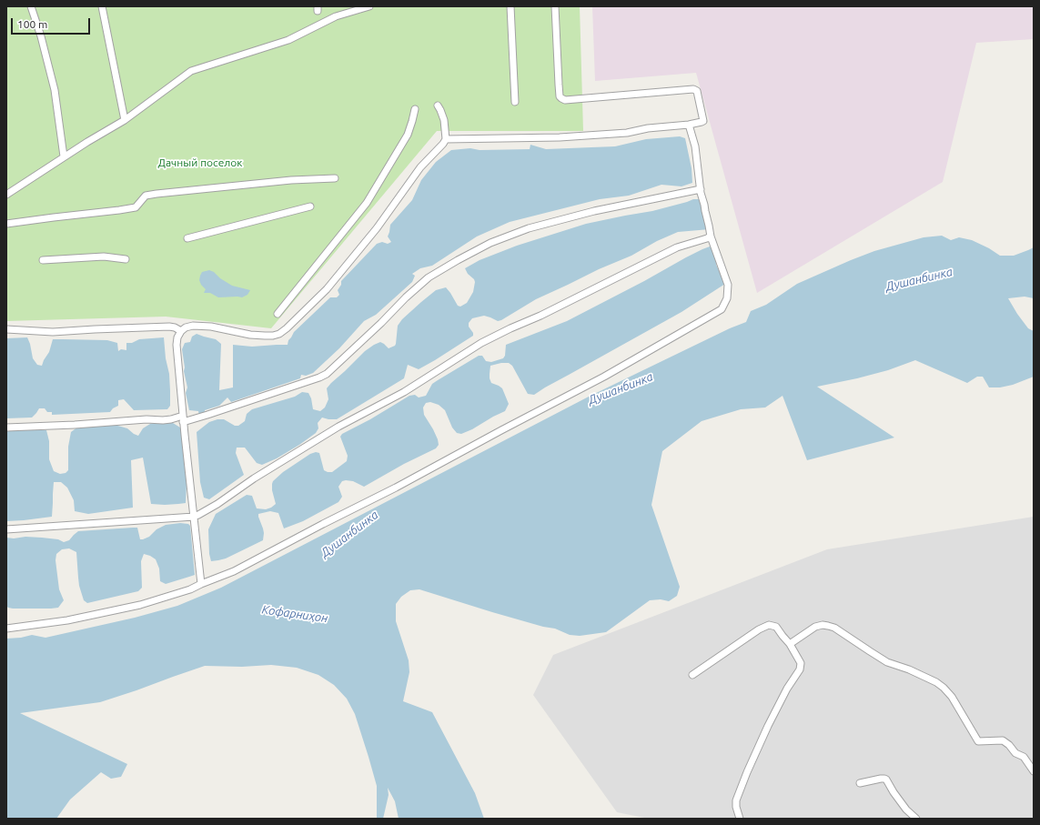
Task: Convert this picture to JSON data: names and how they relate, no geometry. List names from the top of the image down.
{
  "water": ["Душанбинка", "Кофарниҳон"],
  "parks": ["Дачный поселок"],
  "scale_bar": "100 m"
}
